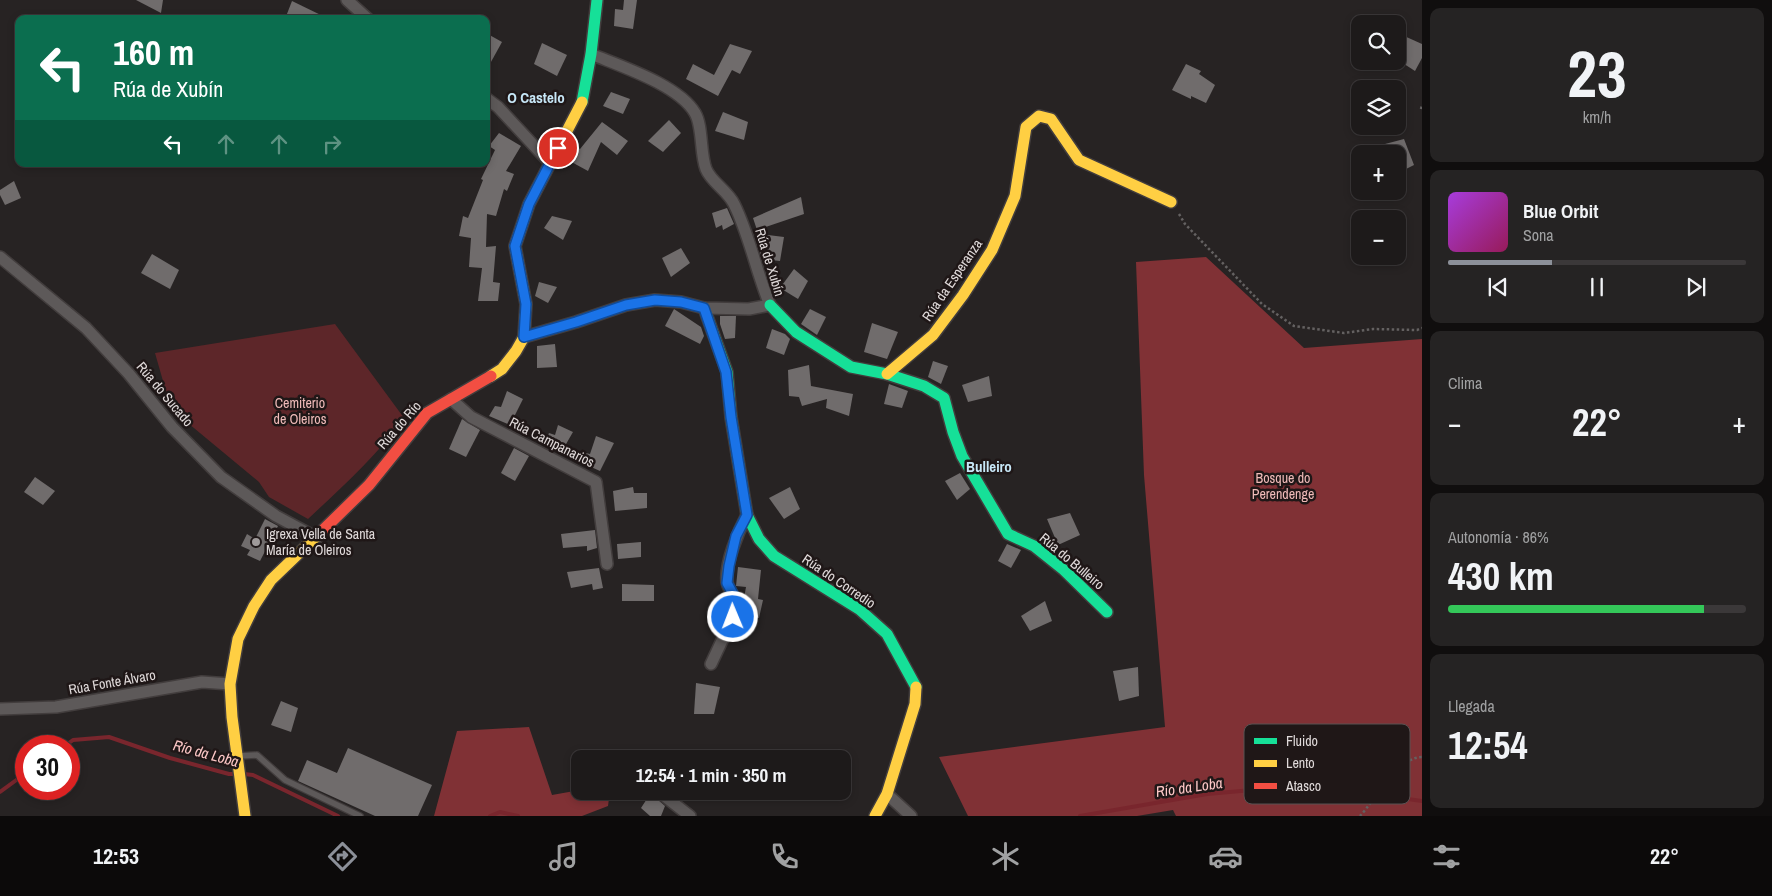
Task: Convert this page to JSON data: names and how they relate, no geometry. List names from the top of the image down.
{
  "streets": {
    "street": [
      "Rúa de Xubín",
      "Rúa da Esperanza",
      "Rúa do Sucado",
      "Rúa do Río",
      "Rúa Campanarios",
      "Rúa do Bulleiro",
      "Rúa do Corredio",
      "Rúa Fonte Álvaro"
    ]
  },
  "crossings": [
    ["Rúa de Xubín", "Rúa do Río"],
    ["Rúa de Xubín", "Rúa do Bulleiro"],
    ["Rúa de Xubín", "Rúa do Corredio"],
    ["Rúa da Esperanza", "Rúa do Bulleiro"],
    ["Rúa do Sucado", "Rúa do Río"],
    ["Rúa do Río", "Rúa Campanarios"],
    ["Rúa do Río", "Rúa Fonte Álvaro"]
  ],
  "districts": ["O Castelo", "Bulleiro"],
  "water": ["Río da Loba"],
  "parks": ["Cemiterio de Oleiros", "Bosque do Perendenge"],
  "places": ["Igrexa Vella de Santa María de Oleiros"],
  "legend": ["Fluido", "Lento", "Atasco"],
  "page": {
    "tile": [
      ["23", "km/h"],
      "Clima",
      ["Autonomía · 86%", "430 km"],
      ["Llegada", "12:54"]
    ],
    "map_buttons": ["+", "−"],
    "turn": ["160 m", "Rúa de Xubín"],
    "song": ["Blue Orbit", "Sona"],
    "heat": ["−", "22°", "+"],
    "limit": "30",
    "trip": "12:54 · 1 min · 350 m",
    "tabs": ["12:53", "22°"]
  }
}
